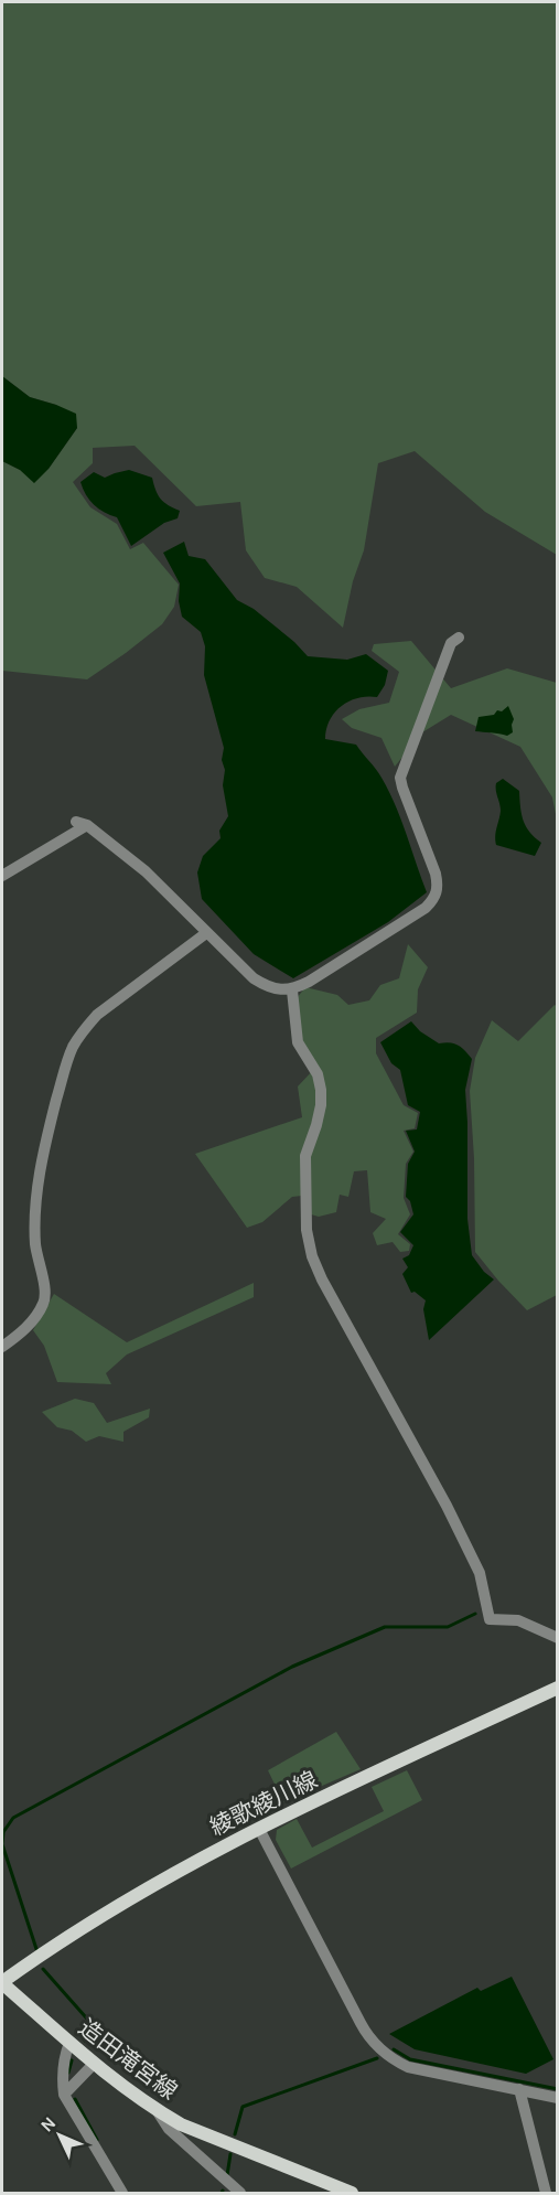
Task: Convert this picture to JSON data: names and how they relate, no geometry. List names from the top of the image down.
{
  "streets": {
    "main road": ["綾歌綾川線", "造田滝宮線"]
  },
  "crossings": [
    ["綾歌綾川線", "造田滝宮線"]
  ],
  "north": "top left"
}
